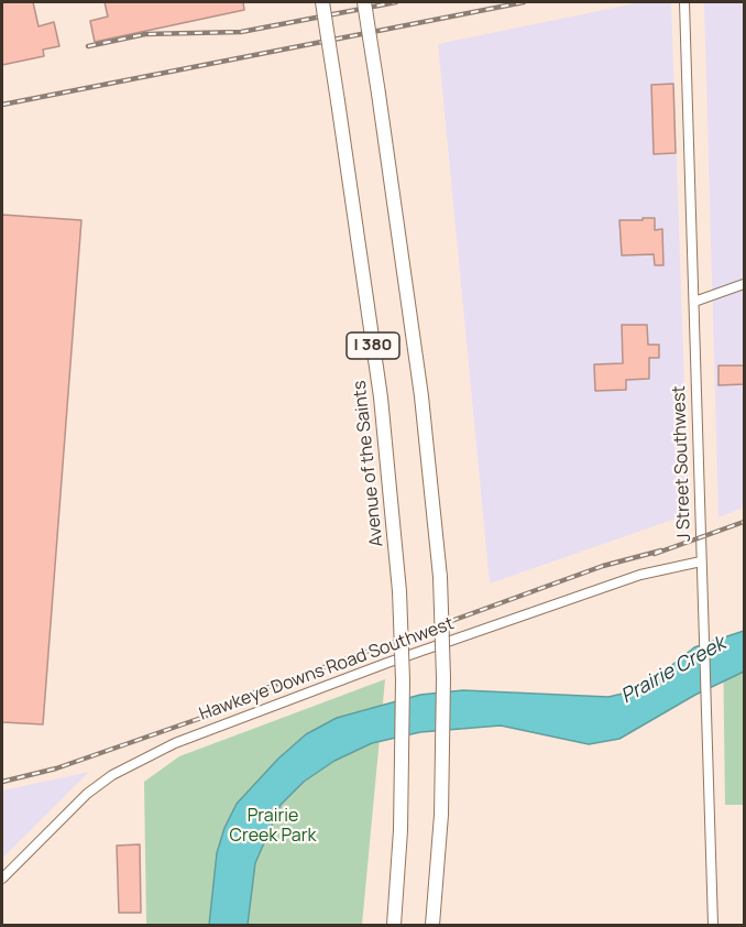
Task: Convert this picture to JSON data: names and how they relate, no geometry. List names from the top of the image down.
{
  "streets": {
    "highway": ["I 380", "Avenue of the Saints"],
    "street": ["J Street Southwest", "Hawkeye Downs Road Southwest"]
  },
  "crossings": [
    ["J Street Southwest", "Hawkeye Downs Road Southwest"]
  ],
  "water": ["Prairie Creek"],
  "parks": ["Prairie Creek Park"]
}
